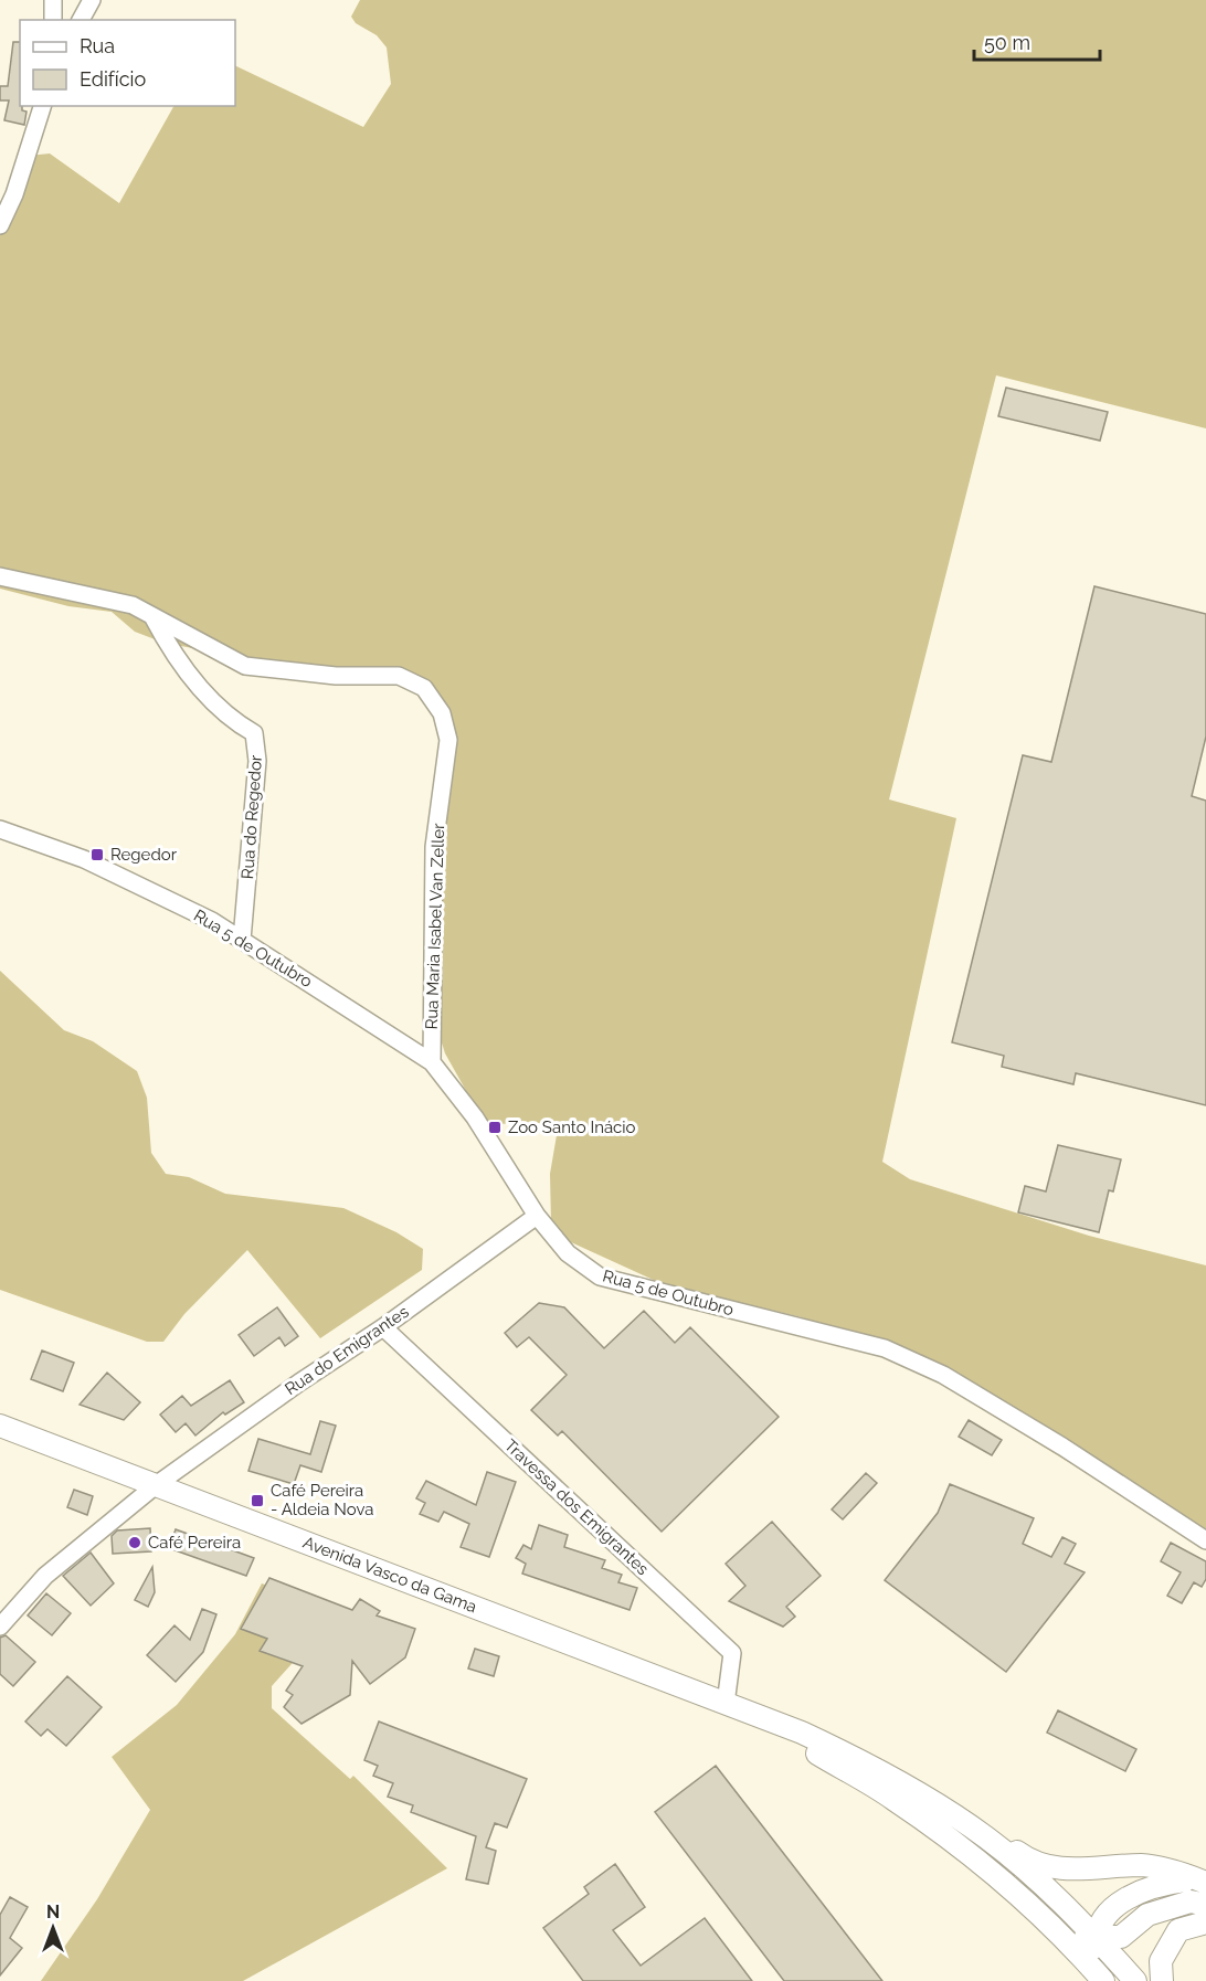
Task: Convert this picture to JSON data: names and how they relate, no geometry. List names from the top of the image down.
{
  "streets": {
    "main road": ["Avenida Vasco da Gama"],
    "street": [
      "Rua do Regedor",
      "Rua Maria Isabel Van Zeller",
      "Rua 5 de Outubro",
      "Rua do Emigrantes",
      "Travessa dos Emigrantes"
    ]
  },
  "crossings": [
    ["Rua do Regedor", "Rua Maria Isabel Van Zeller"],
    ["Rua do Regedor", "Rua 5 de Outubro"],
    ["Rua Maria Isabel Van Zeller", "Rua 5 de Outubro"],
    ["Rua 5 de Outubro", "Rua do Emigrantes"],
    ["Rua do Emigrantes", "Travessa dos Emigrantes"],
    ["Rua do Emigrantes", "Avenida Vasco da Gama"],
    ["Travessa dos Emigrantes", "Avenida Vasco da Gama"]
  ],
  "places": {
    "transit": ["Regedor", "Zoo Santo Inácio", "Café Pereira - Aldeia Nova"],
    "other": ["Café Pereira"]
  },
  "legend": ["Rua", "Edifício"],
  "scale_bar": "50 m",
  "north": "top"
}
